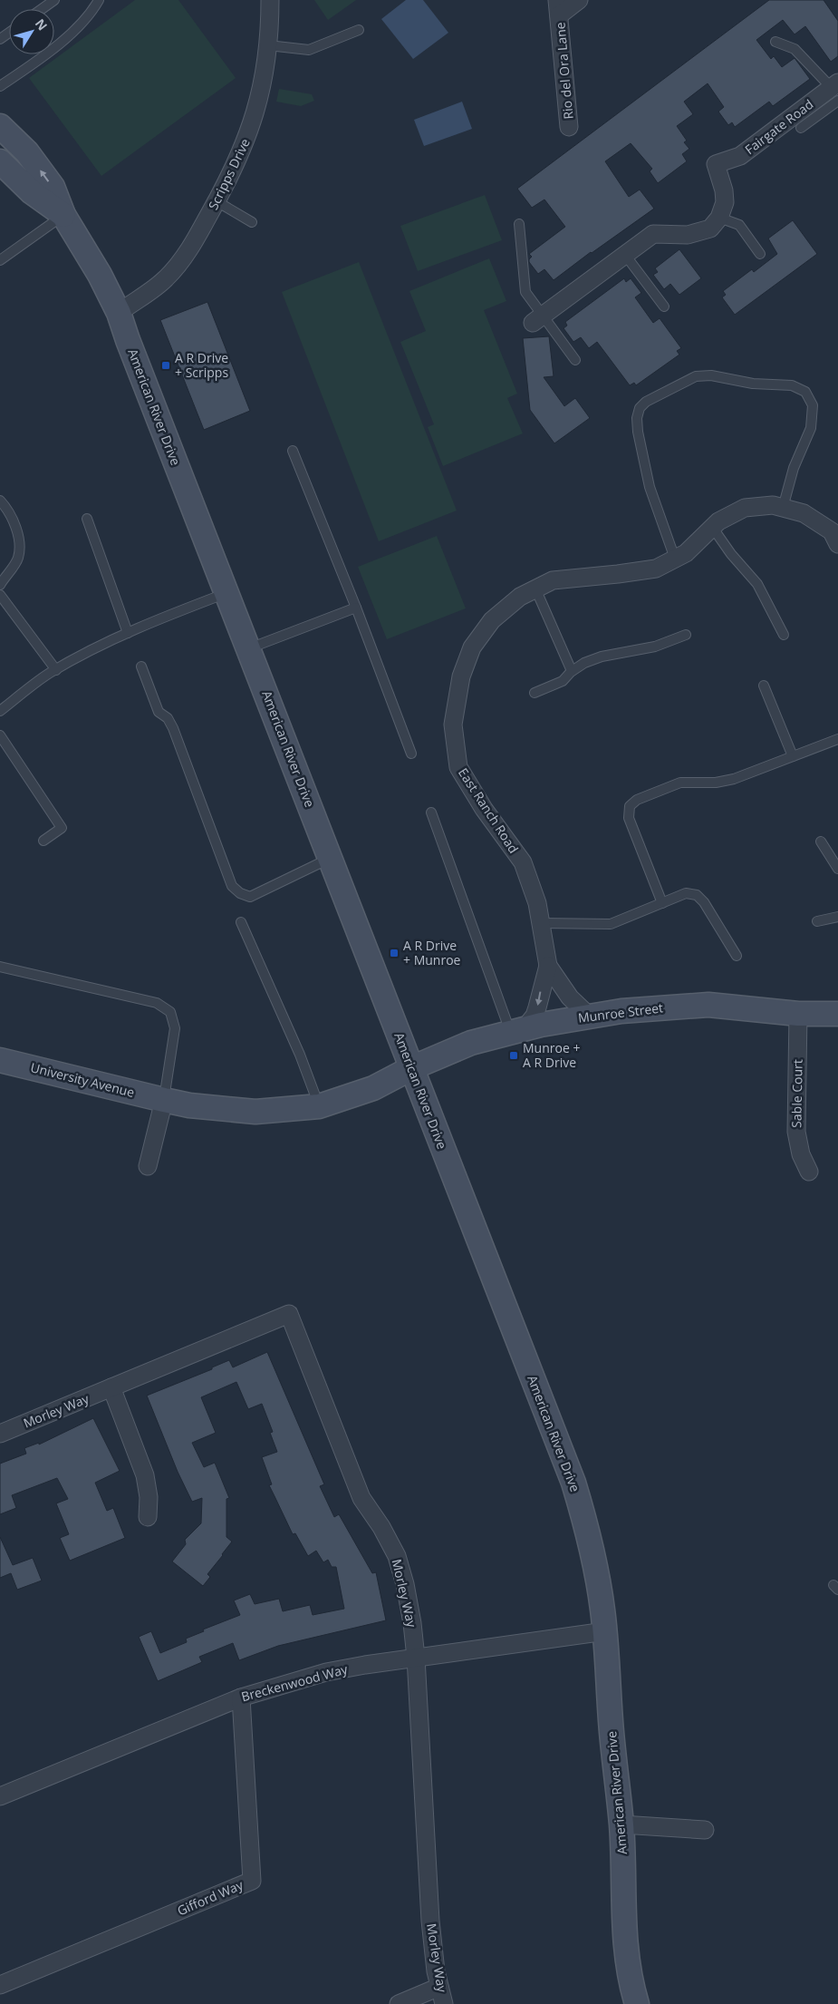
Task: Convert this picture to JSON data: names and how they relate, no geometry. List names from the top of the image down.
{
  "streets": {
    "street": [
      "Rio del Ora Lane",
      "Fairgate Road",
      "Scripps Drive",
      "American River Drive",
      "East Ranch Road",
      "Munroe Street",
      "University Avenue",
      "Sable Court",
      "Morley Way",
      "Breckenwood Way",
      "Gifford Way"
    ]
  },
  "crossings": [
    ["Scripps Drive", "American River Drive"],
    ["American River Drive", "Munroe Street"],
    ["American River Drive", "University Avenue"],
    ["American River Drive", "Breckenwood Way"],
    ["East Ranch Road", "Munroe Street"],
    ["Munroe Street", "University Avenue"],
    ["Munroe Street", "Sable Court"],
    ["Morley Way", "Breckenwood Way"],
    ["Breckenwood Way", "Gifford Way"]
  ],
  "places": {
    "transit": ["A R Drive + Scripps", "A R Drive + Munroe", "Munroe + A R Drive"]
  },
  "north": "top right"
}
